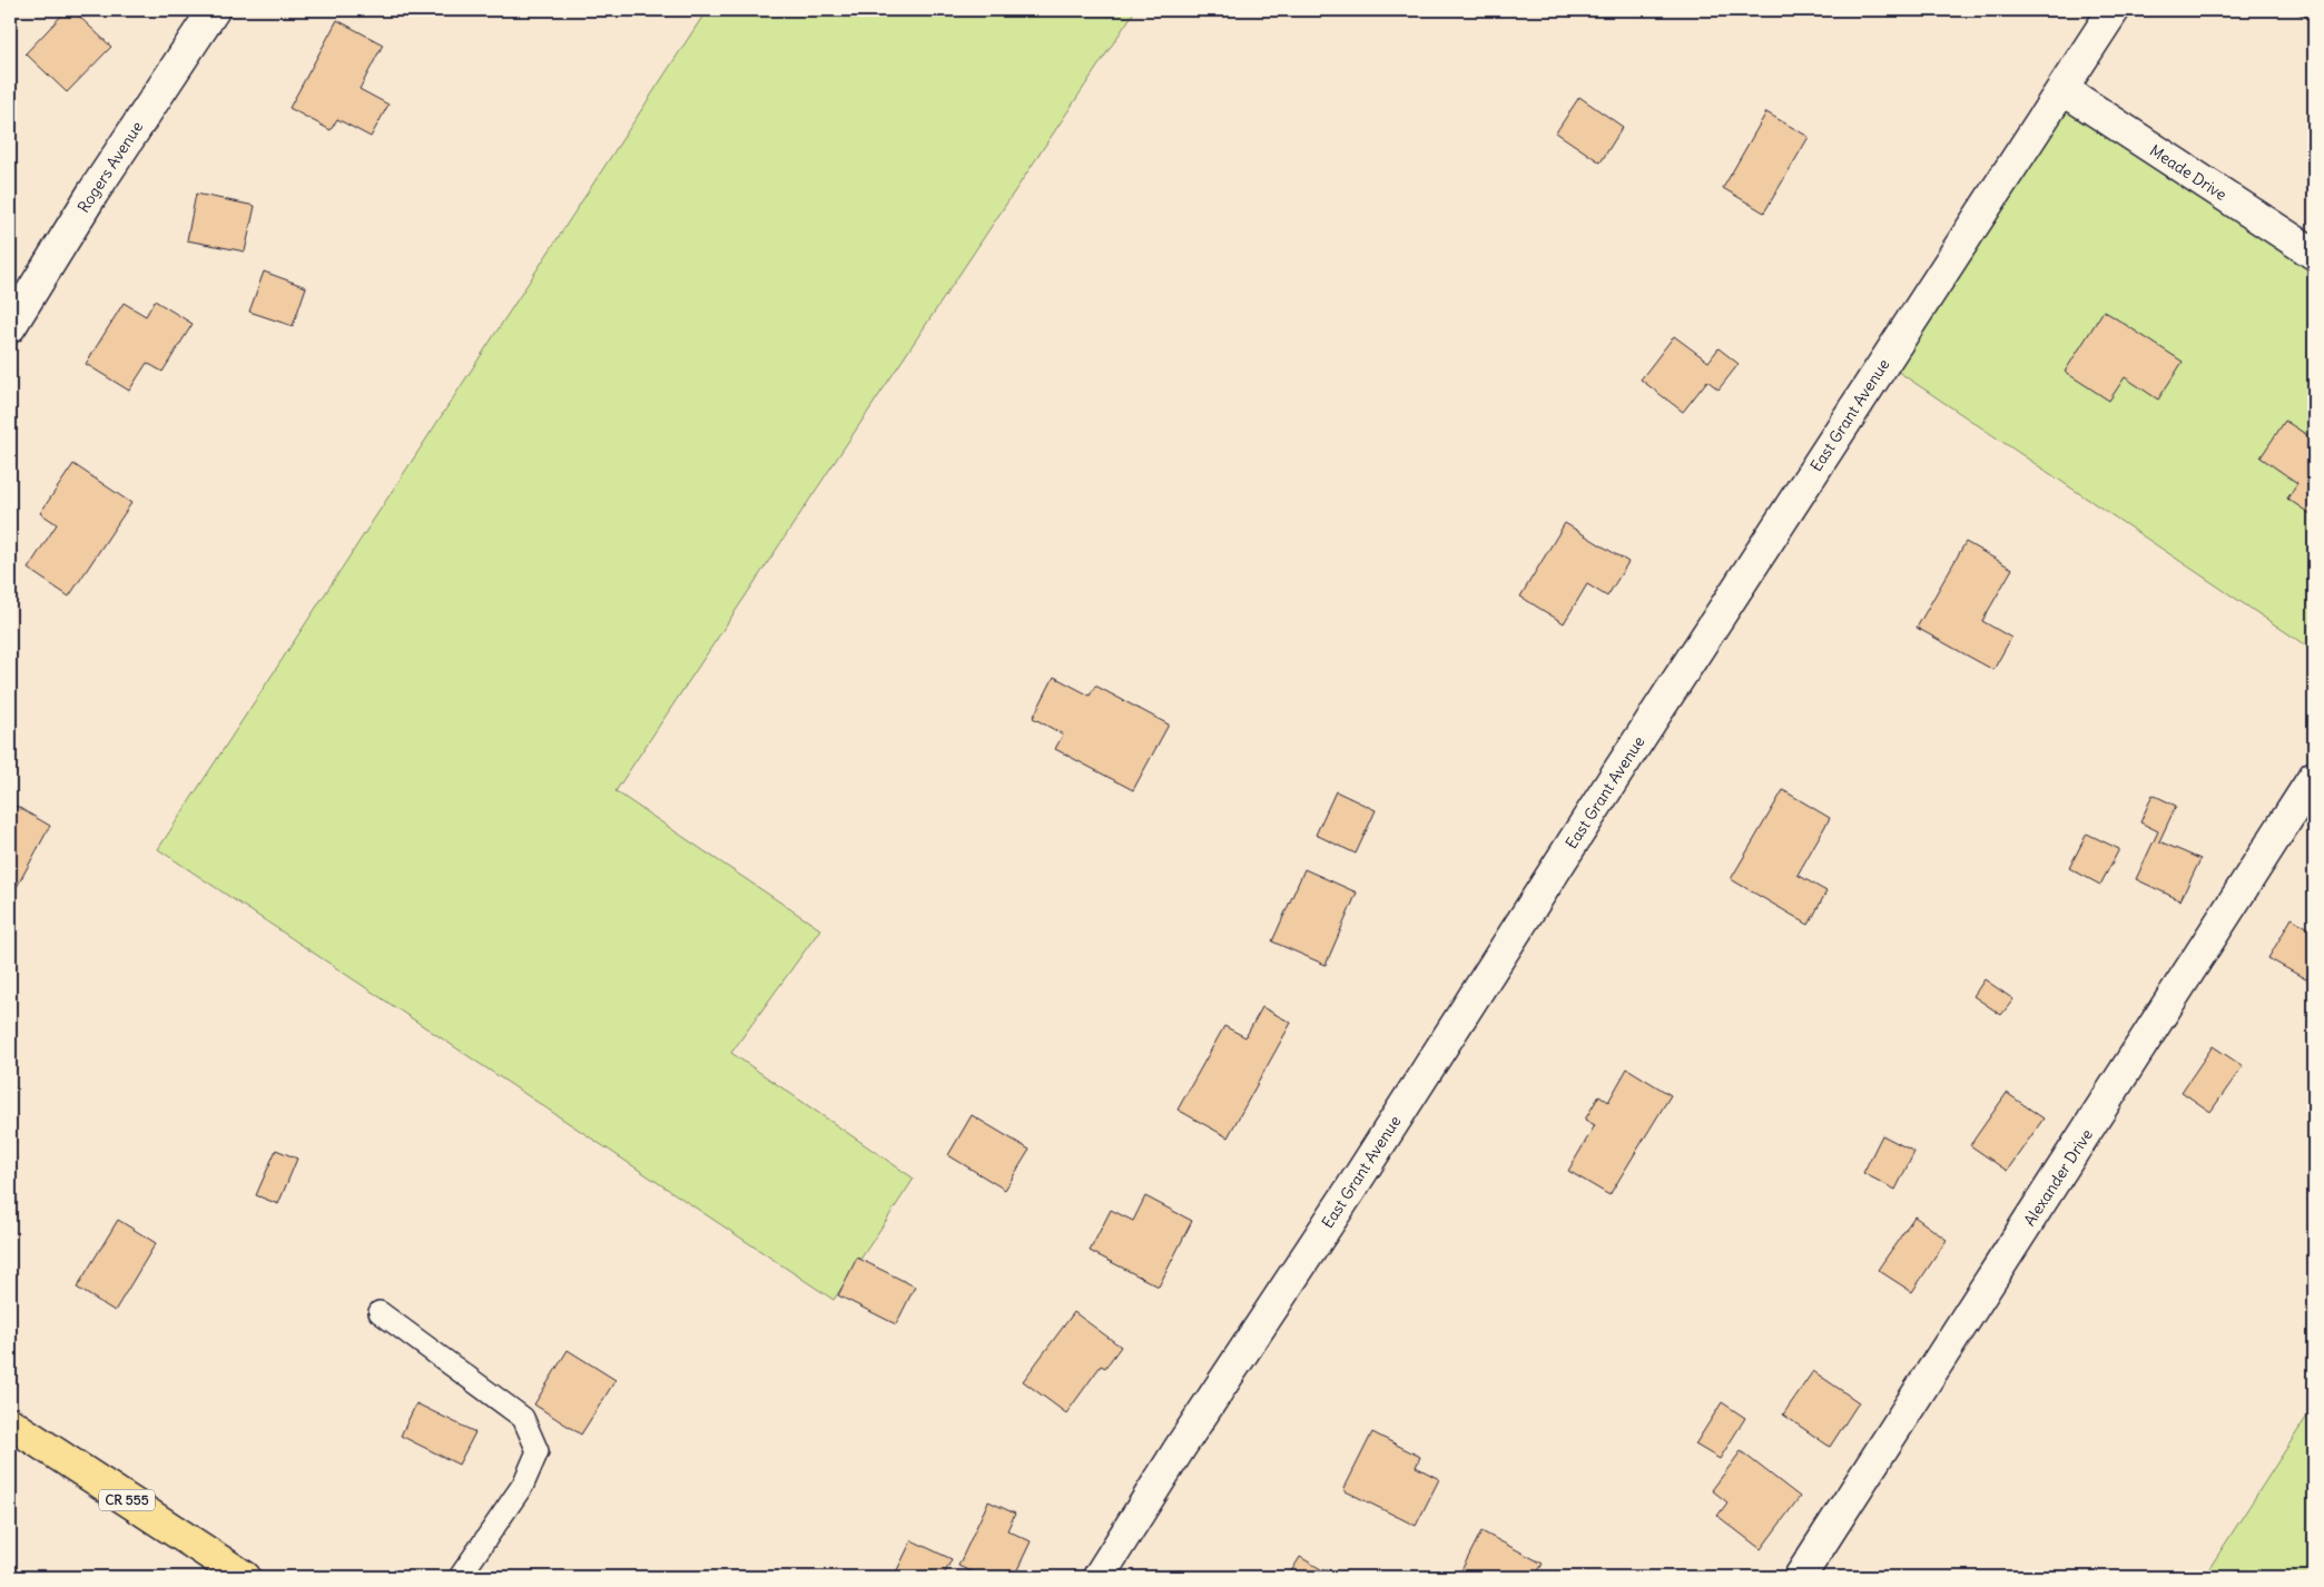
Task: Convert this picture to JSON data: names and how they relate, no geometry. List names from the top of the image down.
{
  "streets": {
    "main road": ["CR 555"],
    "street": [
      "Rogers Avenue",
      "Meade Drive",
      "East Grant Avenue",
      "Alexander Drive"
    ]
  },
  "crossings": [
    ["Meade Drive", "East Grant Avenue"]
  ]
}
